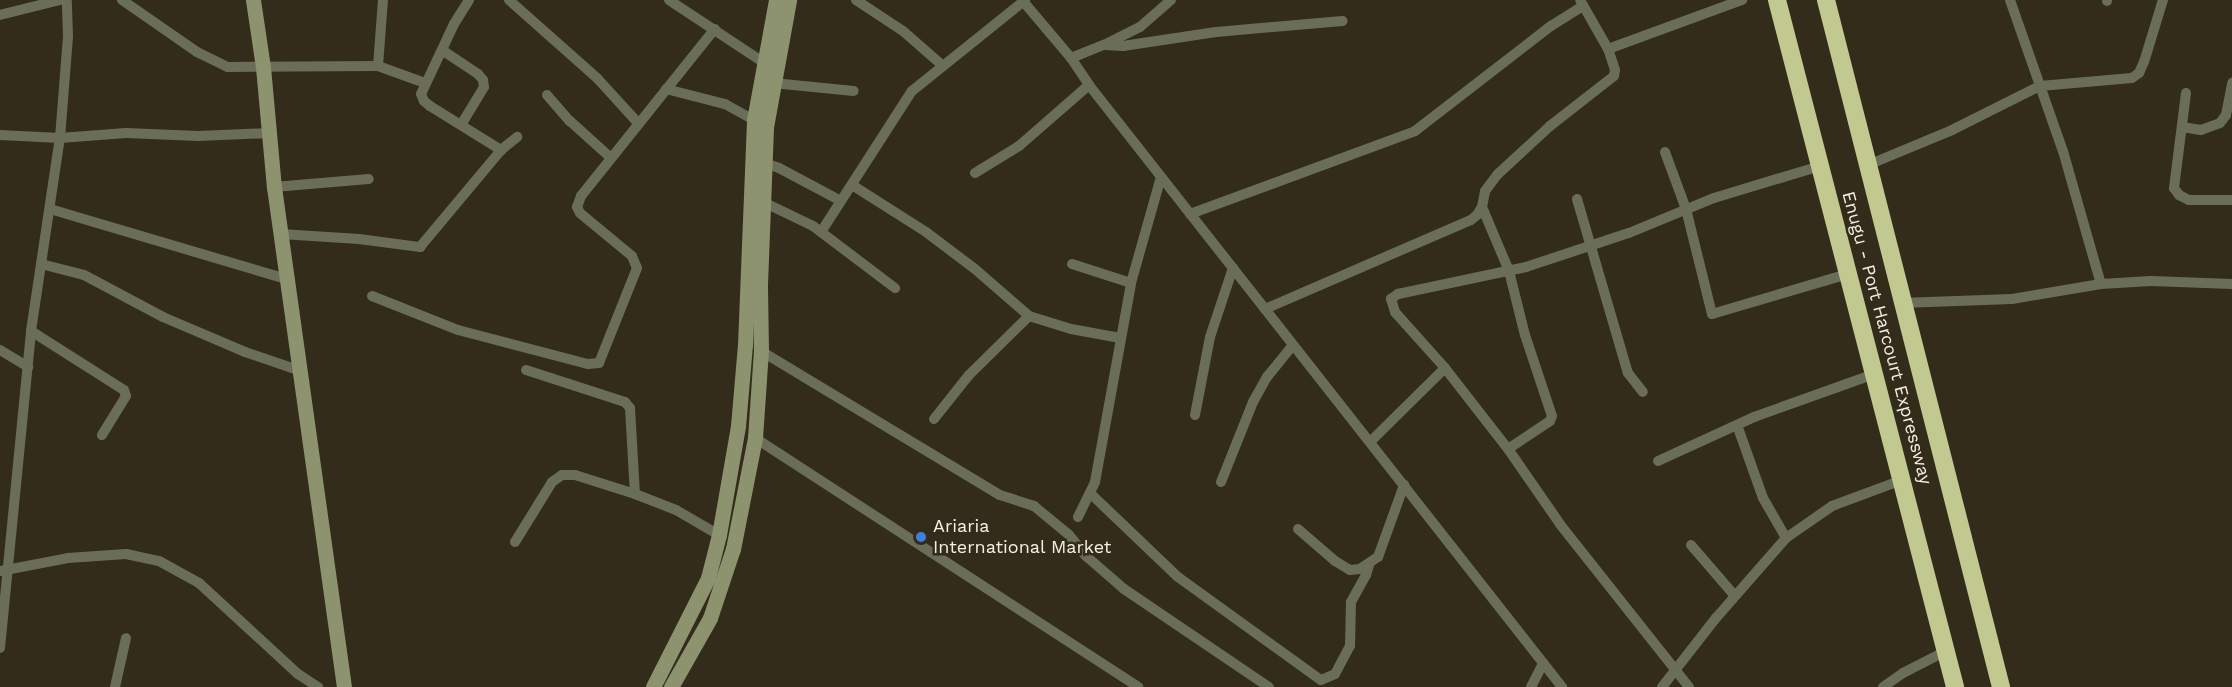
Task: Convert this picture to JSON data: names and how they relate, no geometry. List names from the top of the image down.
{
  "streets": {
    "highway": ["Enugu - Port Harcourt Expressway"]
  },
  "places": ["Ariaria International Market"]
}
